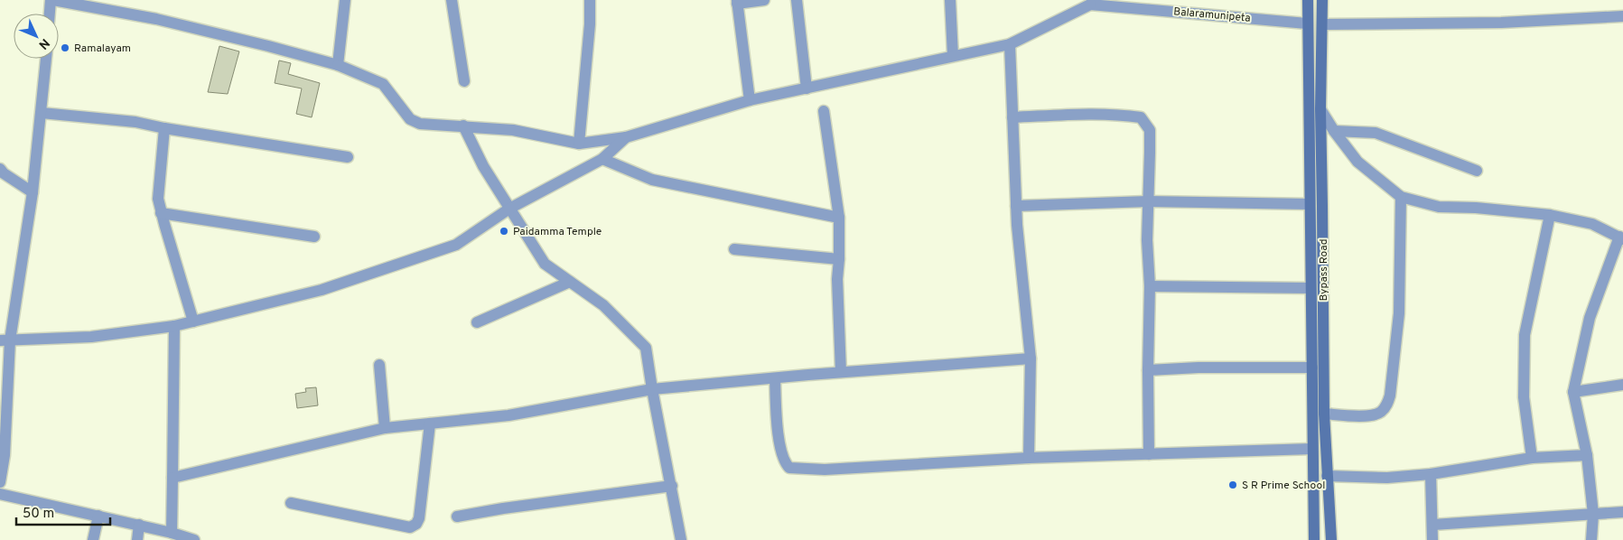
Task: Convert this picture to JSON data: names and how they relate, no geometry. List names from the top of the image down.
{
  "streets": {
    "main road": ["Bypass Road"],
    "street": ["Balaramunipeta"]
  },
  "crossings": [
    ["Balaramunipeta", "Bypass Road"]
  ],
  "places": ["Ramalayam", "Paidamma Temple", "S R Prime School"],
  "scale_bar": "50 m",
  "north": "bottom right"
}
